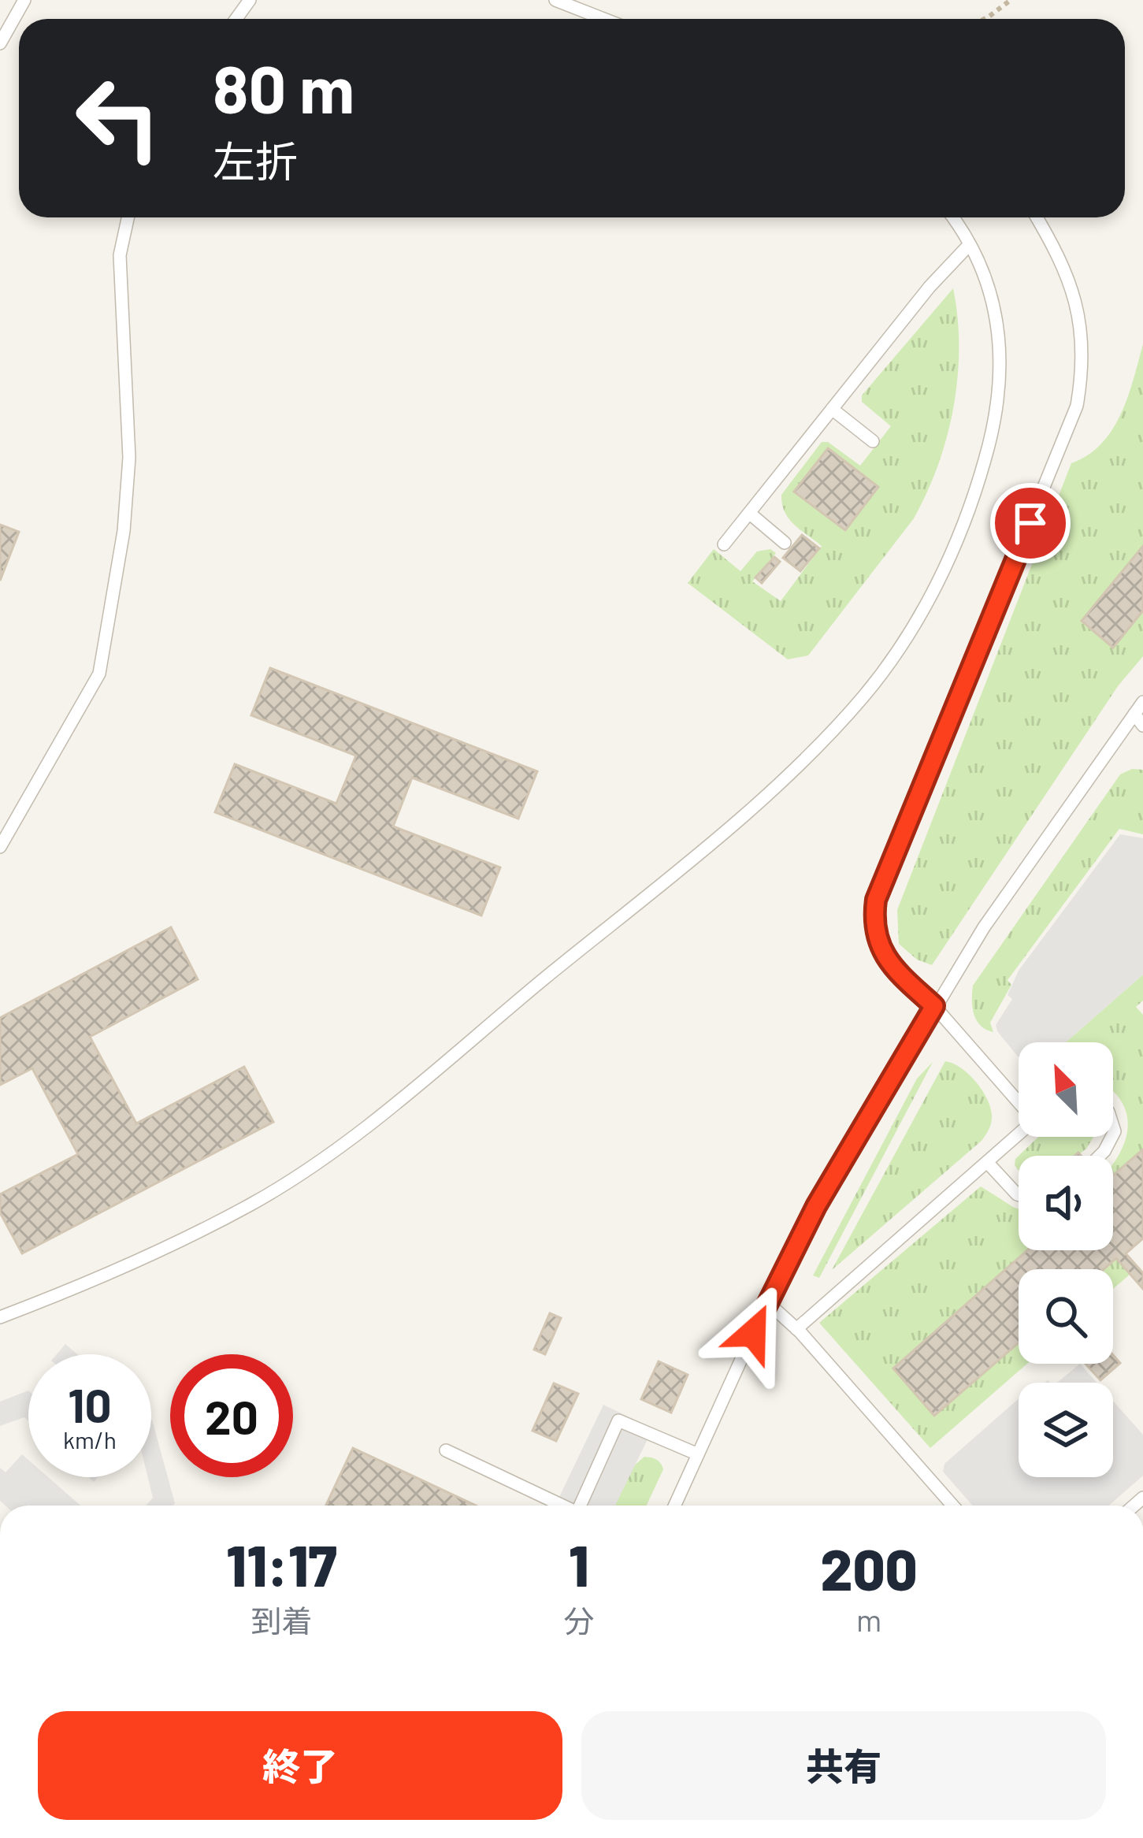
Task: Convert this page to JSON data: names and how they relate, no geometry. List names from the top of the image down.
{
  "north": "top left",
  "page": {
    "turn": ["80 m", "左折"],
    "speed": "10 km/h",
    "limit": "20",
    "eta": [
      "11:17",
      "到着",
      "1",
      "分",
      "200",
      "m"
    ],
    "buttons": ["終了", "共有"]
  }
}
